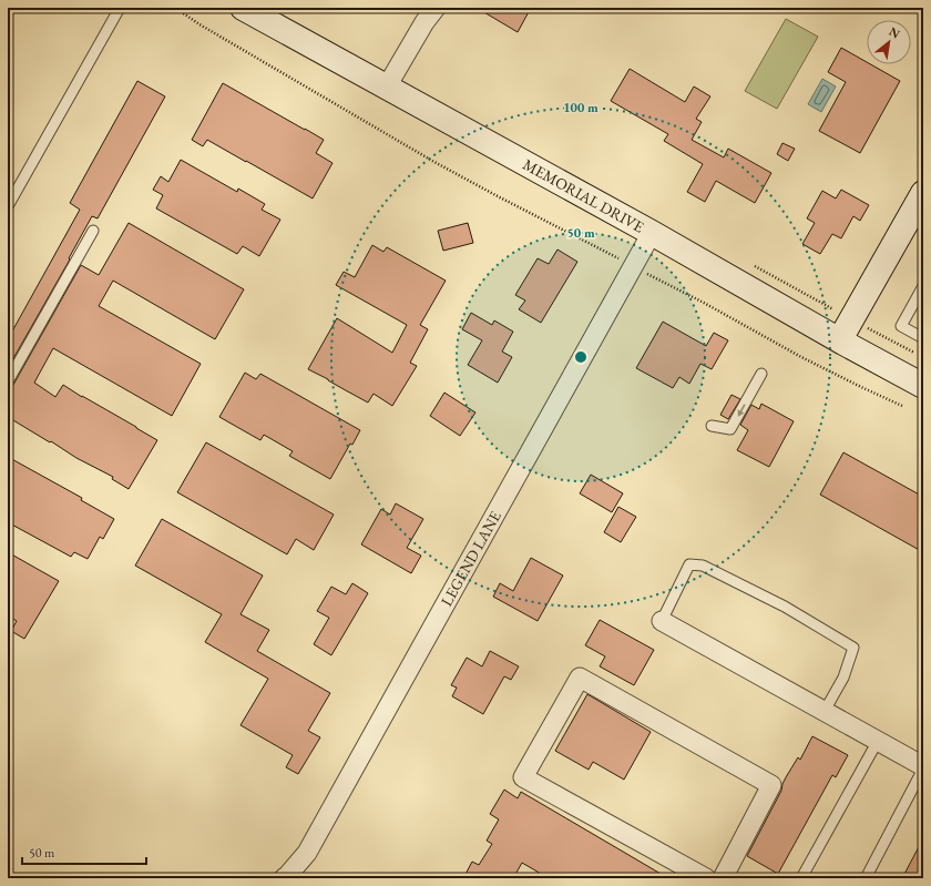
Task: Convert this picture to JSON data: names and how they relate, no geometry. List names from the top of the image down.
{
  "streets": {
    "main road": ["MEMORIAL DRIVE"],
    "street": ["LEGEND LANE"]
  },
  "crossings": [
    ["MEMORIAL DRIVE", "LEGEND LANE"]
  ],
  "scale_bar": "50 m",
  "north": "top right",
  "rings": ["100 m", "50 m"]
}
